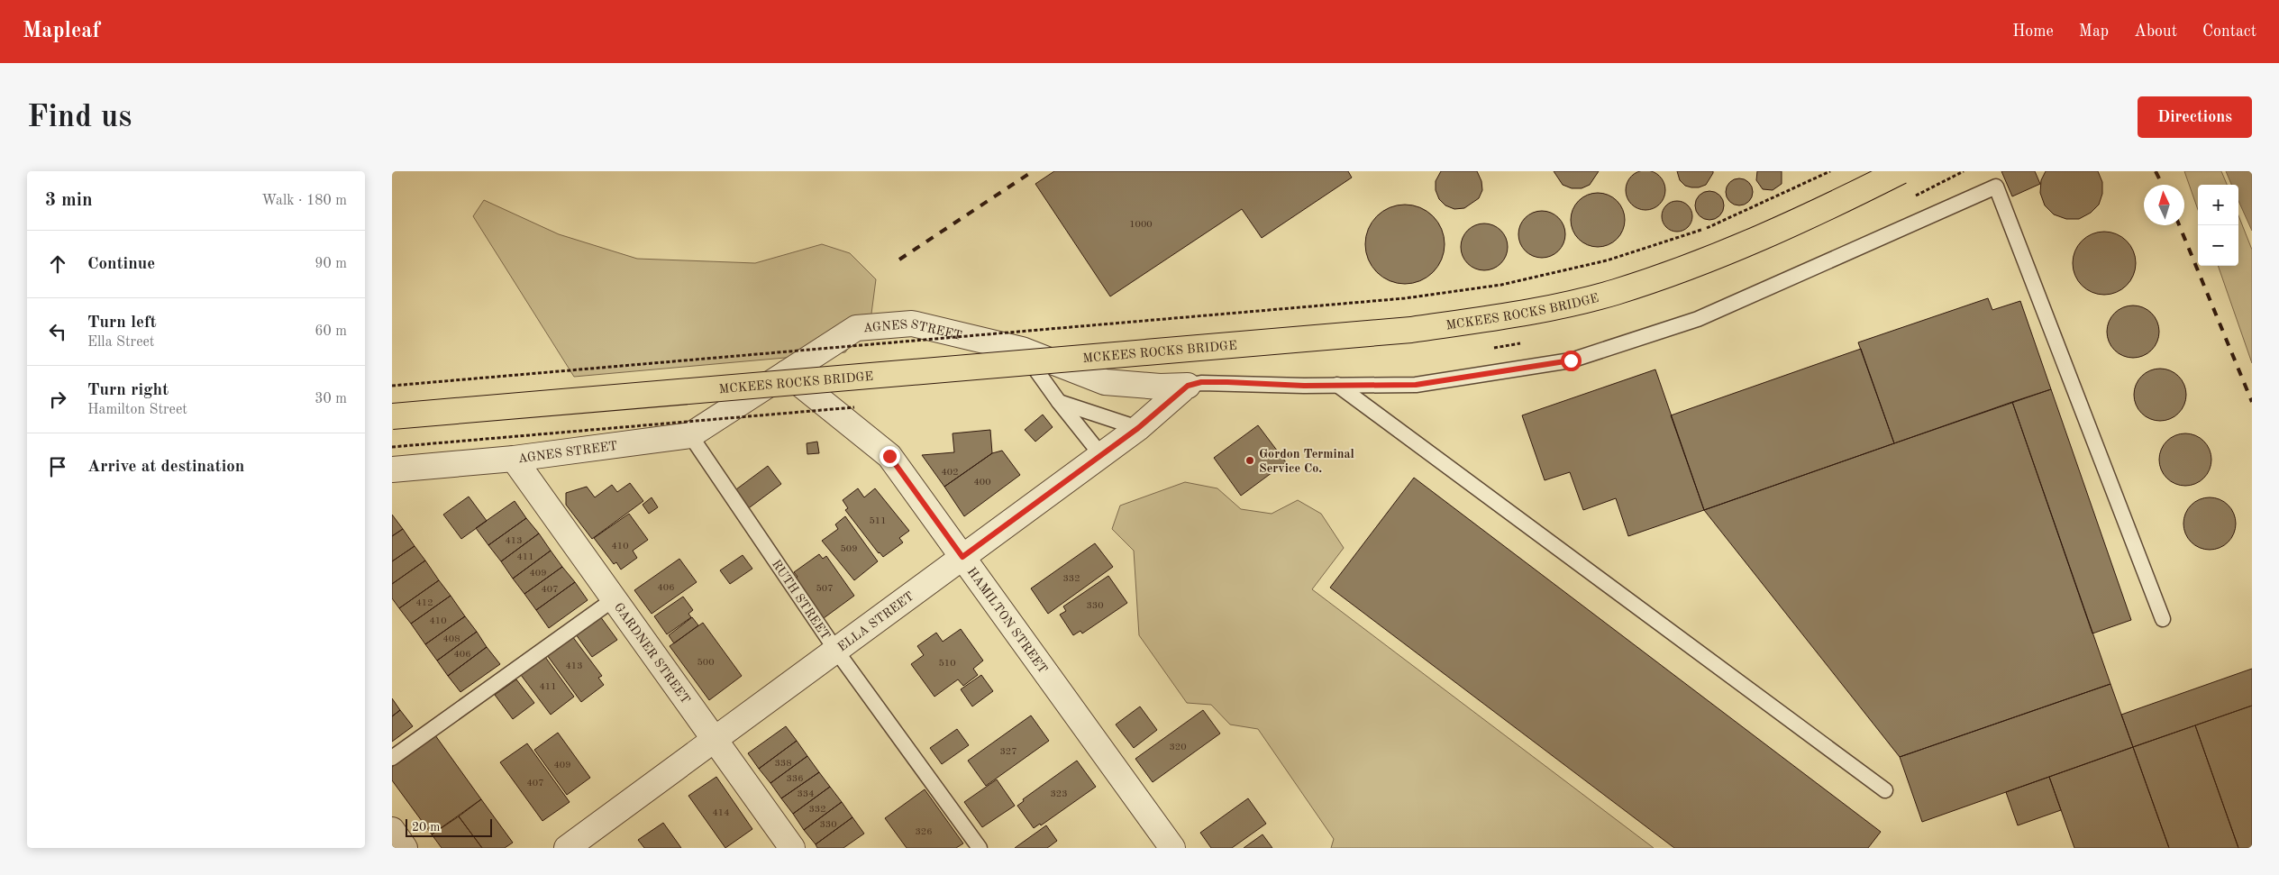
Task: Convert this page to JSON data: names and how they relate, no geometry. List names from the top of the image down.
{
  "streets": {
    "main road": ["MCKEES ROCKS BRIDGE"],
    "street": [
      "AGNES STREET",
      "HAMILTON STREET",
      "ELLA STREET",
      "GARDNER STREET"
    ],
    "lane": ["RUTH STREET"]
  },
  "crossings": [
    ["AGNES STREET", "RUTH STREET"],
    ["AGNES STREET", "HAMILTON STREET"],
    ["AGNES STREET", "ELLA STREET"],
    ["AGNES STREET", "GARDNER STREET"],
    ["RUTH STREET", "ELLA STREET"],
    ["HAMILTON STREET", "ELLA STREET"],
    ["ELLA STREET", "GARDNER STREET"]
  ],
  "places": ["Gordon Terminal Service Co."],
  "house_numbers": [
    "1000",
    "402",
    "400",
    "511",
    "413",
    "410",
    "509",
    "411",
    "409",
    "332",
    "406",
    "507",
    "407",
    "412",
    "330",
    "410",
    "408",
    "406",
    "500",
    "510",
    "413",
    "411",
    "320",
    "327",
    "338",
    "409",
    "336",
    "407",
    "334",
    "323",
    "332",
    "414",
    "330",
    "326"
  ],
  "scale_bar": "20 m",
  "north": "top",
  "page": {
    "header": "Mapleaf",
    "nav": [
      "Home",
      "Map",
      "About",
      "Contact"
    ],
    "buttons": "Directions",
    "title": "Find us",
    "heading": ["3 min", "Walk · 180 m"],
    "map_buttons": ["+", "−"],
    "list": [
      ["Continue", "90 m"],
      ["Turn left", "Ella Street", "60 m"],
      ["Turn right", "Hamilton Street", "30 m"],
      "Arrive at destination"
    ],
    "scale": "20 m"
  }
}
